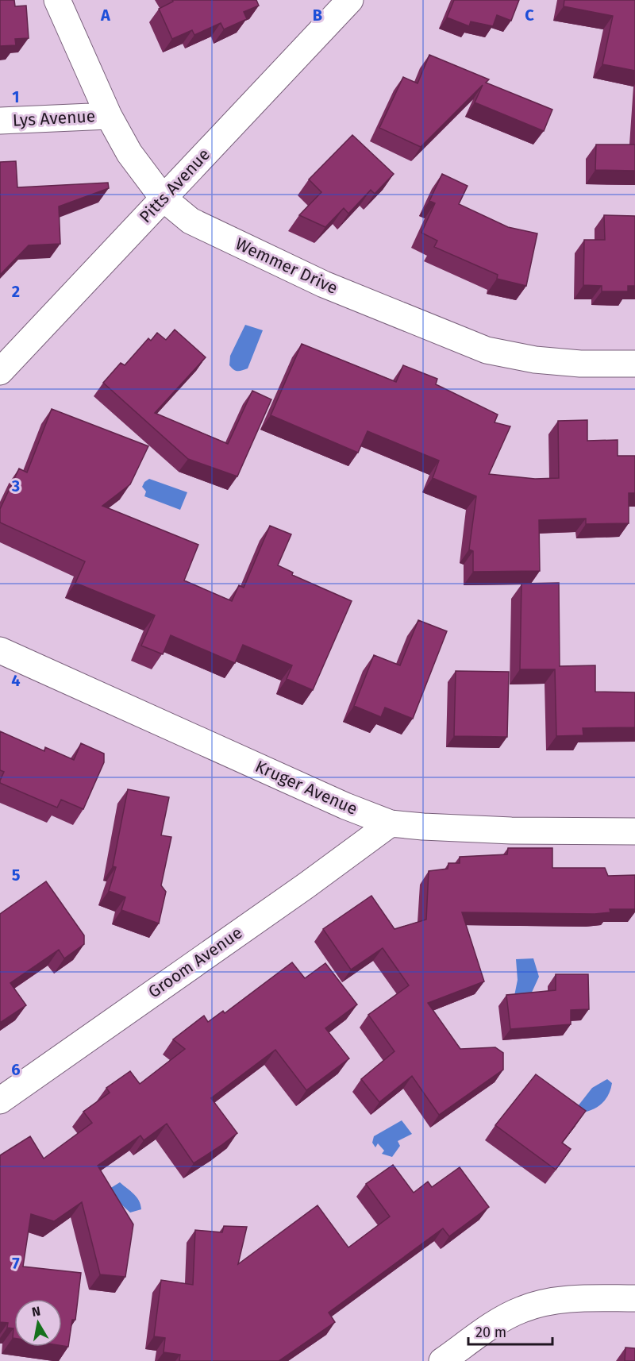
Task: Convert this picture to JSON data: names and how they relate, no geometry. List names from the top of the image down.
{
  "streets": {
    "street": [
      "Lys Avenue",
      "Pitts Avenue",
      "Wemmer Drive",
      "Kruger Avenue",
      "Groom Avenue"
    ]
  },
  "crossings": [
    ["Lys Avenue", "Wemmer Drive"],
    ["Pitts Avenue", "Wemmer Drive"],
    ["Kruger Avenue", "Groom Avenue"]
  ],
  "scale_bar": "20 m",
  "north": "top",
  "grid": {
    "columns": ["A", "B", "C"],
    "rows": [
      "1",
      "2",
      "3",
      "4",
      "5",
      "6",
      "7"
    ]
  }
}
